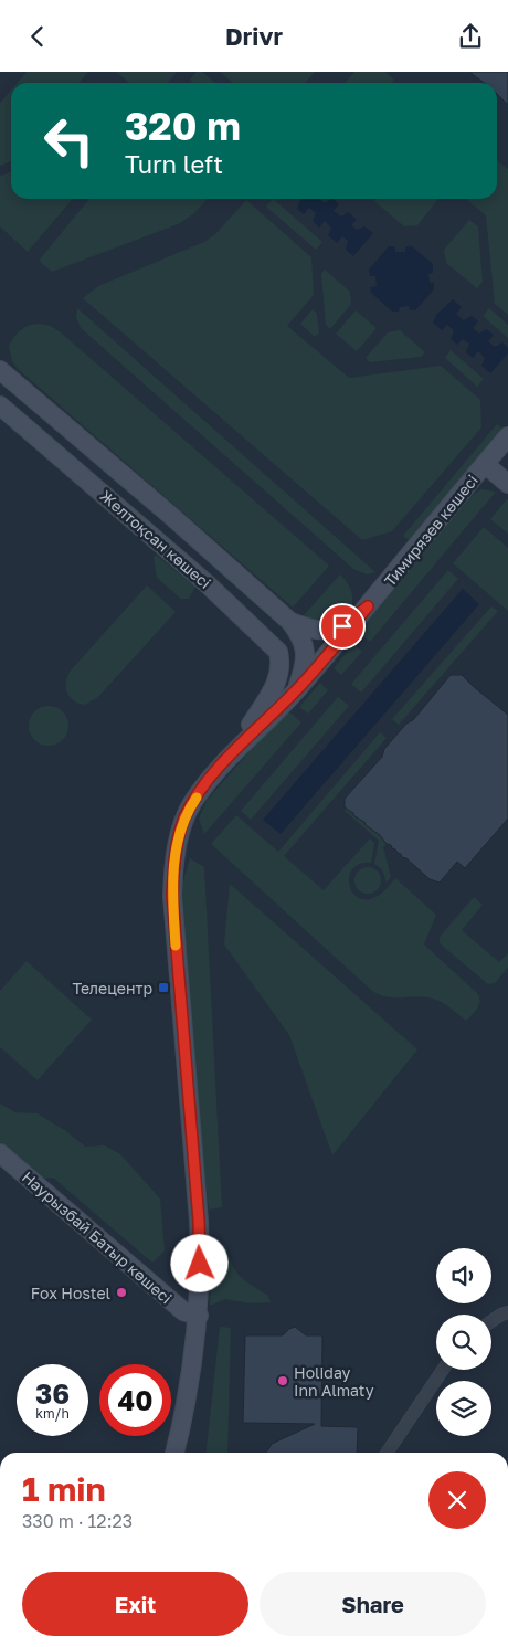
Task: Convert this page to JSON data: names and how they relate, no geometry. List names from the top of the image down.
{
  "streets": {
    "street": ["Тимирязев көшесі", "Желтоқсан көшесі", "Наурызбай Батыр көшесі"]
  },
  "crossings": [
    ["Тимирязев көшесі", "Желтоқсан көшесі"],
    ["Тимирязев көшесі", "Наурызбай Батыр көшесі"]
  ],
  "places": {
    "transit": ["Телецентр"],
    "other": ["Fox Hostel", "Holiday Inn Almaty"]
  },
  "page": {
    "header": "Drivr",
    "turn": ["320 m", "Turn left"],
    "speed": "36 km/h",
    "limit": "40",
    "heading": ["1 min", "330 m · 12:23"],
    "buttons": ["Exit", "Share"]
  }
}
